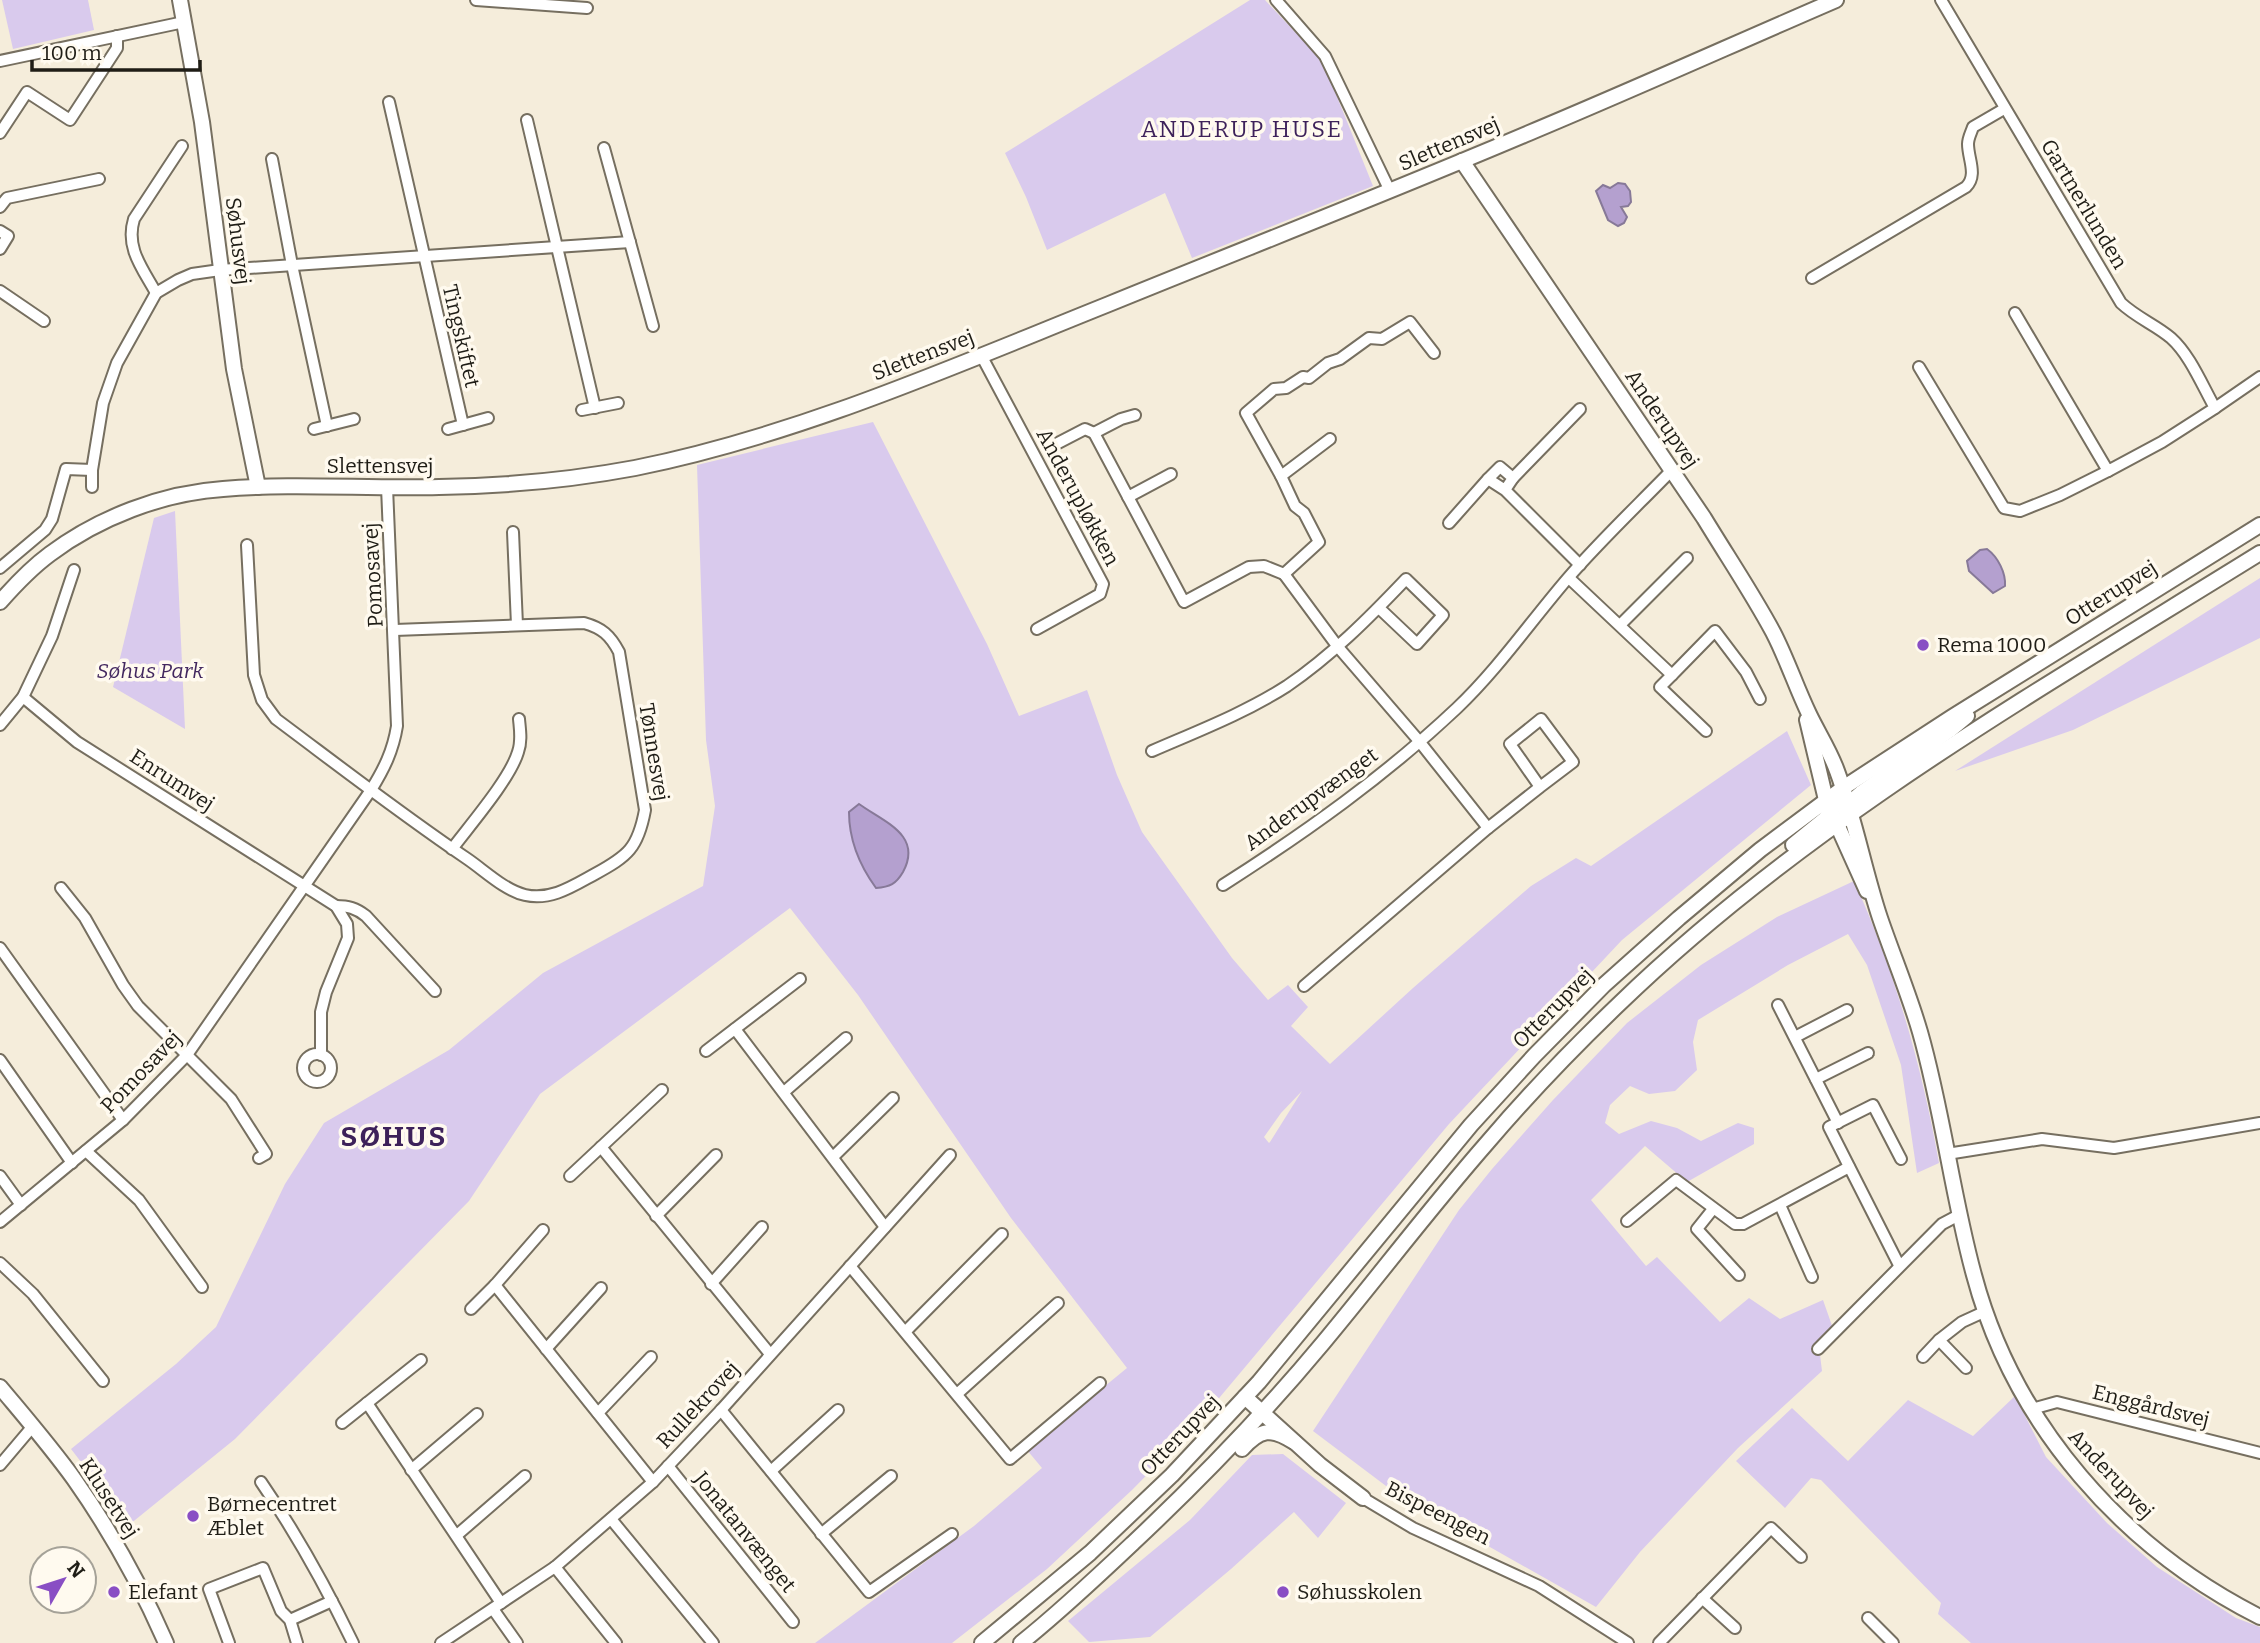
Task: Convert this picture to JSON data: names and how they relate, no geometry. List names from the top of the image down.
{
  "streets": {
    "street": [
      "Slettensvej",
      "Gartnerlunden",
      "Søhusvej",
      "Tingskiftet",
      "Anderupvej",
      "Anderupløkken",
      "Pomosavej",
      "Otterupvej",
      "Tønnesvej",
      "Enrumvej",
      "Anderupvænget",
      "Rullekrovej",
      "Enggårdsvej",
      "Klusetvej",
      "Bispeengen",
      "Jonatanvænget"
    ]
  },
  "crossings": [
    ["Slettensvej", "Søhusvej"],
    ["Slettensvej", "Anderupvej"],
    ["Slettensvej", "Anderupløkken"],
    ["Slettensvej", "Pomosavej"],
    ["Søhusvej", "Tingskiftet"],
    ["Anderupvej", "Otterupvej"],
    ["Anderupvej", "Anderupvænget"],
    ["Anderupvej", "Enggårdsvej"],
    ["Pomosavej", "Tønnesvej"],
    ["Pomosavej", "Enrumvej"],
    ["Otterupvej", "Bispeengen"],
    ["Rullekrovej", "Jonatanvænget"]
  ],
  "districts": ["ANDERUP HUSE", "SØHUS"],
  "parks": ["Søhus Park"],
  "places": [
    "Rema 1000",
    "Børnecentret Æblet",
    "Elefant",
    "Søhusskolen"
  ],
  "scale_bar": "100 m",
  "north": "top right"
}
